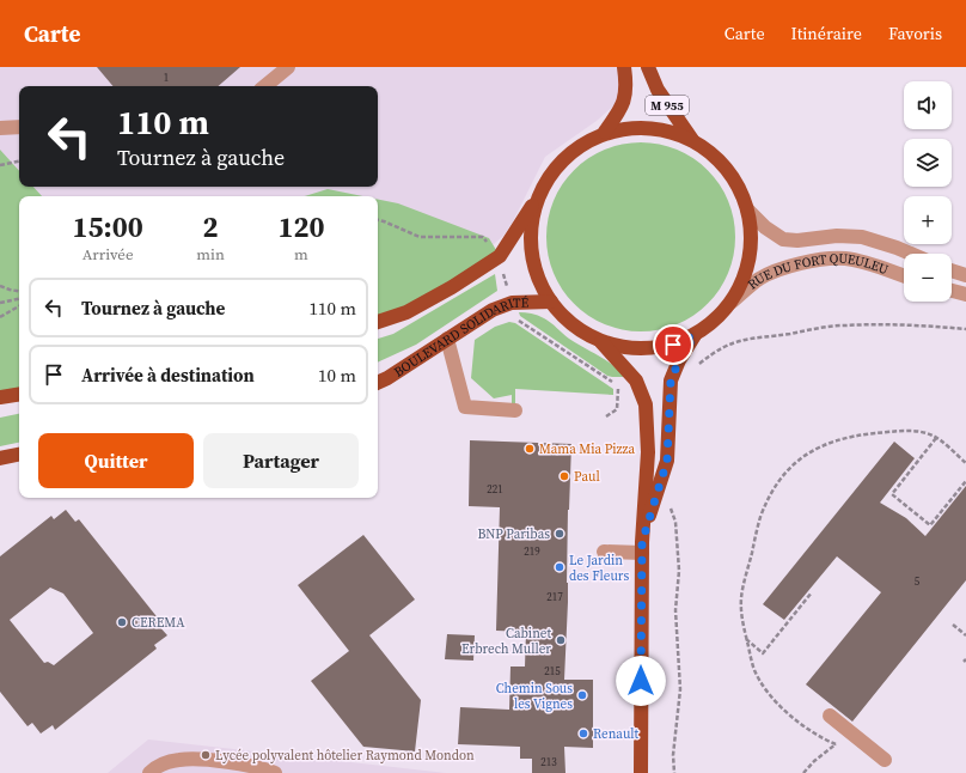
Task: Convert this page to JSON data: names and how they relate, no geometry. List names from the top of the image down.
{
  "streets": {
    "main road": ["M 955", "BOULEVARD SOLIDARITÉ"],
    "street": ["RUE DU FORT QUEULEU"]
  },
  "places": [
    "Mama Mia Pizza",
    "Paul",
    "BNP Paribas",
    "Le Jardin des Fleurs",
    "CEREMA",
    "Cabinet Erbrech Muller",
    "Chemin Sous les Vignes",
    "Renault",
    "Lycée polyvalent hôtelier Raymond Mondon"
  ],
  "house_numbers": [
    "1",
    "221",
    "219",
    "5",
    "217",
    "215",
    "213"
  ],
  "page": {
    "header": "Carte",
    "nav": ["Carte", "Itinéraire", "Favoris"],
    "map_buttons": ["+", "−"],
    "turn": ["110 m", "Tournez à gauche"],
    "eta": [
      "15:00",
      "Arrivée",
      "2",
      "min",
      "120",
      "m"
    ],
    "list": [
      {
        "name": "Tournez à gauche",
        "value": "110 m"
      },
      {
        "name": "Arrivée à destination",
        "value": "10 m"
      }
    ],
    "buttons": ["Quitter", "Partager"]
  }
}
